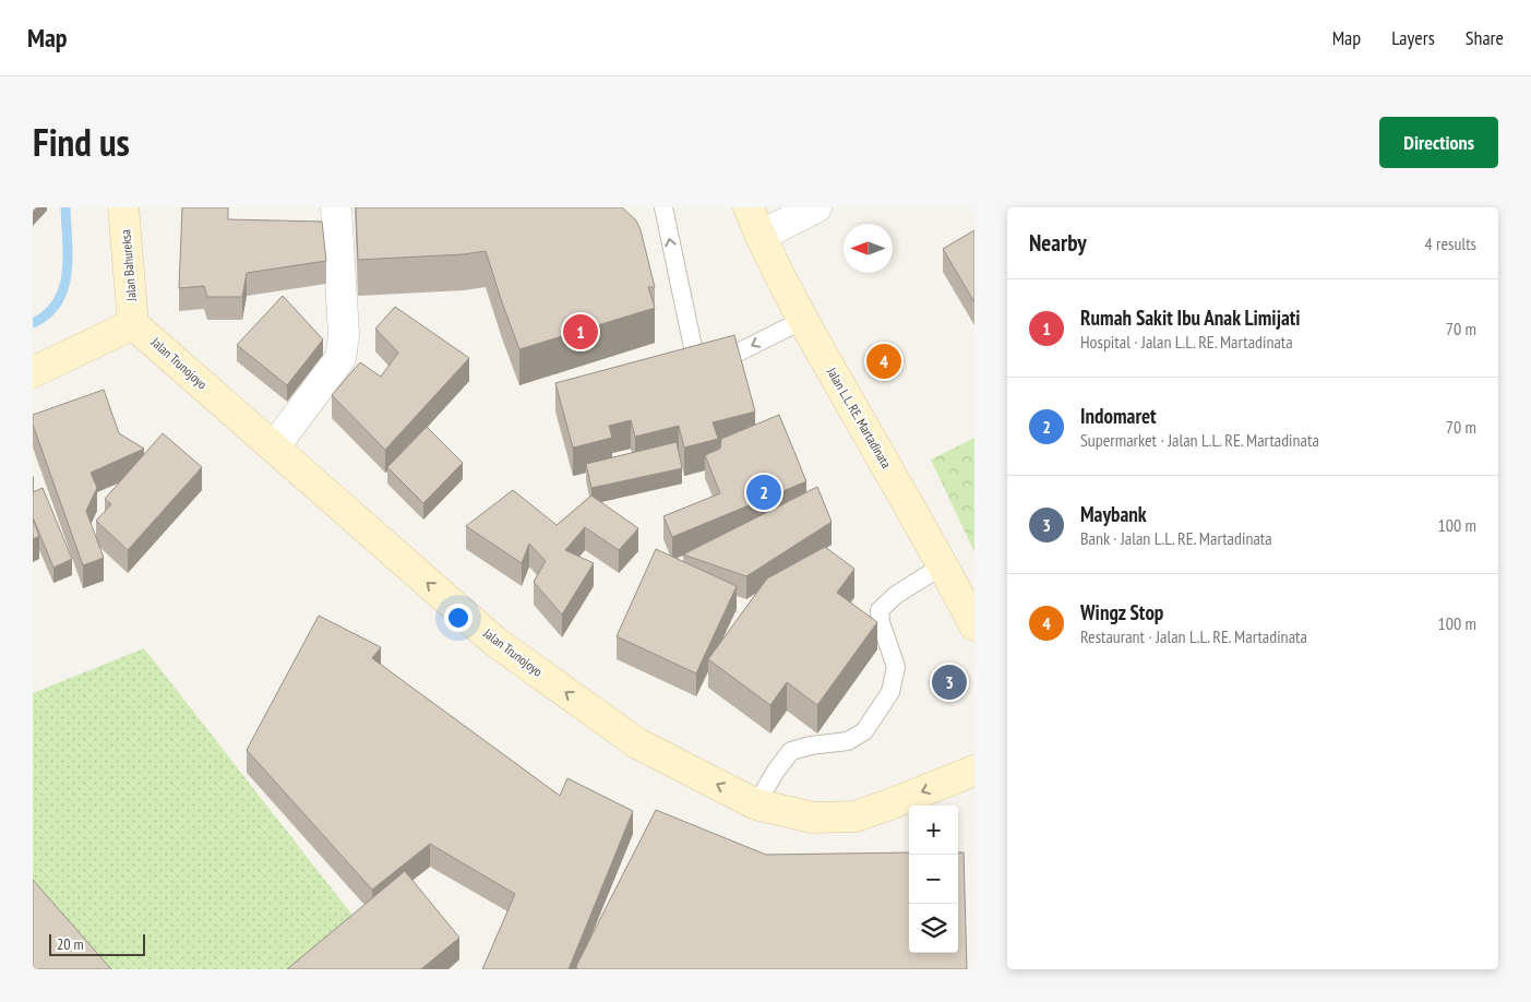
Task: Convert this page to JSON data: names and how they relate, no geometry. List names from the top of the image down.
{
  "streets": {
    "street": ["Jalan Bahureksa", "Jalan Trunojoyo", "Jalan L.L. RE. Martadinata"]
  },
  "crossings": [
    ["Jalan Bahureksa", "Jalan Trunojoyo"]
  ],
  "one_way": ["Jalan Trunojoyo"],
  "scale_bar": "20 m",
  "north": "left",
  "page": {
    "header": "Map",
    "nav": ["Map", "Layers", "Share"],
    "title": "Find us",
    "buttons": "Directions",
    "heading": ["Nearby", "4 results"],
    "list": [
      {
        "mark": "1",
        "name": "Rumah Sakit Ibu Anak Limijati",
        "note": "Hospital · Jalan L.L. RE. Martadinata",
        "value": "70 m"
      },
      {
        "mark": "2",
        "name": "Indomaret",
        "note": "Supermarket · Jalan L.L. RE. Martadinata",
        "value": "70 m"
      },
      {
        "mark": "3",
        "name": "Maybank",
        "note": "Bank · Jalan L.L. RE. Martadinata",
        "value": "100 m"
      },
      {
        "mark": "4",
        "name": "Wingz Stop",
        "note": "Restaurant · Jalan L.L. RE. Martadinata",
        "value": "100 m"
      }
    ],
    "pins": [
      "1",
      "4",
      "2",
      "3"
    ],
    "map_buttons": ["+", "−"],
    "scale": "20 m"
  }
}
